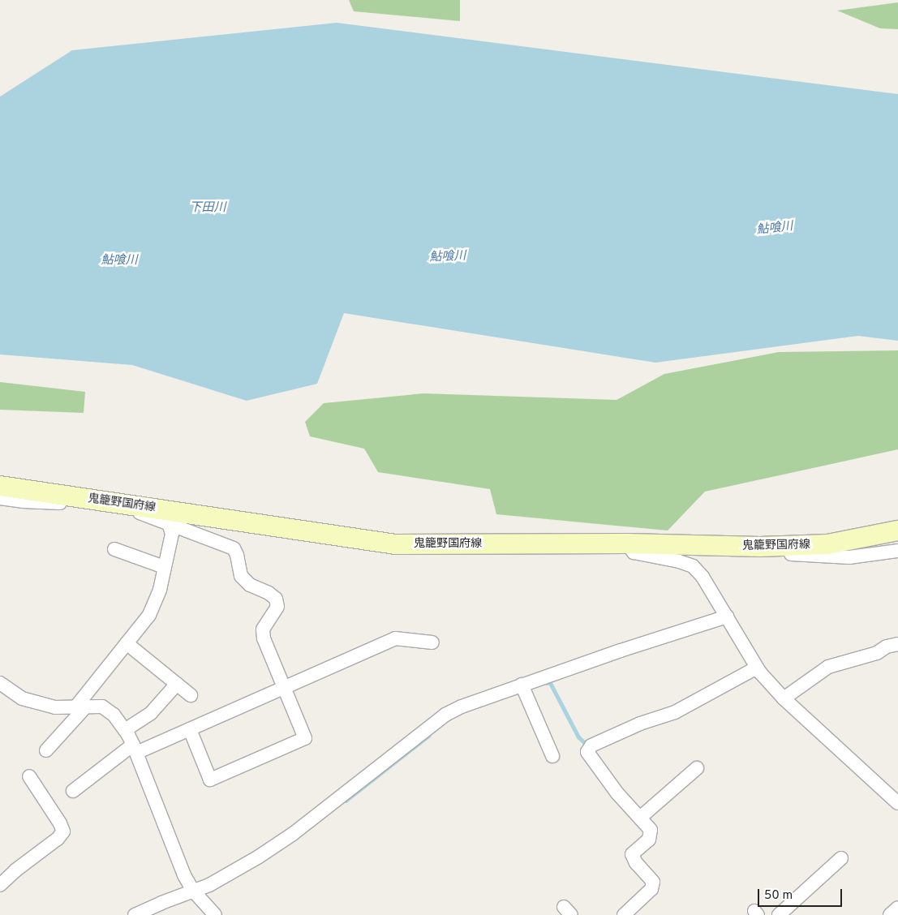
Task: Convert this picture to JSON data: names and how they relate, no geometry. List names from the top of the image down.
{
  "streets": {
    "main road": ["鬼籠野国府線"]
  },
  "water": ["下田川", "鮎喰川"],
  "scale_bar": "50 m"
}
